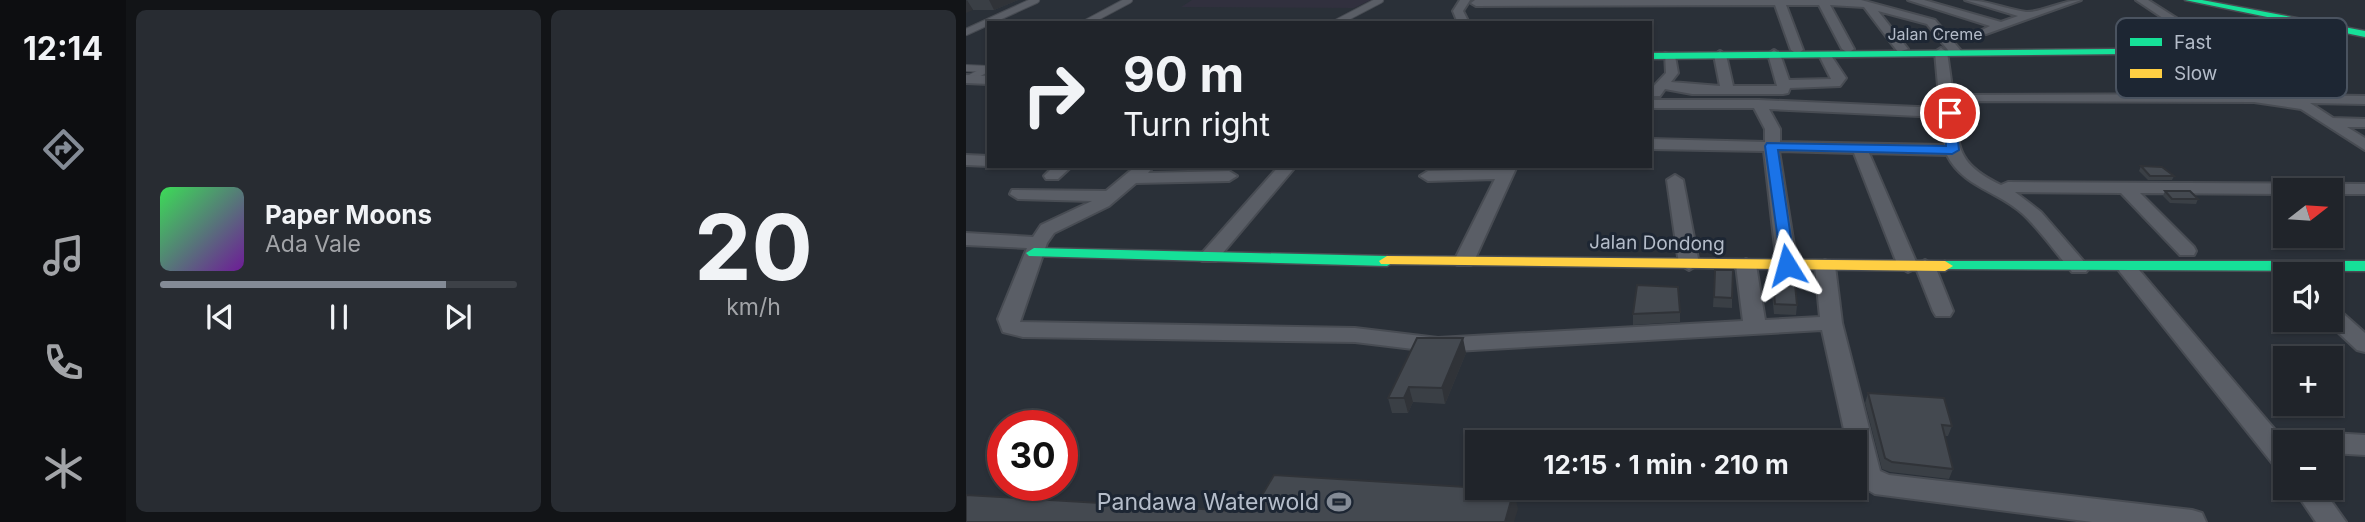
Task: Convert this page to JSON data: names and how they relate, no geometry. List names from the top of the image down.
{
  "streets": {
    "street": ["Jalan Creme", "Jalan Dondong"]
  },
  "places": {
    "sports": ["Pandawa Waterwold"]
  },
  "legend": ["Fast", "Slow"],
  "north": "right",
  "page": {
    "tabs": "12:14",
    "tile": ["20", "km/h"],
    "turn": ["90 m", "Turn right"],
    "map_buttons": ["+", "−"],
    "song": ["Paper Moons", "Ada Vale"],
    "limit": "30",
    "trip": "12:15 · 1 min · 210 m"
  }
}
